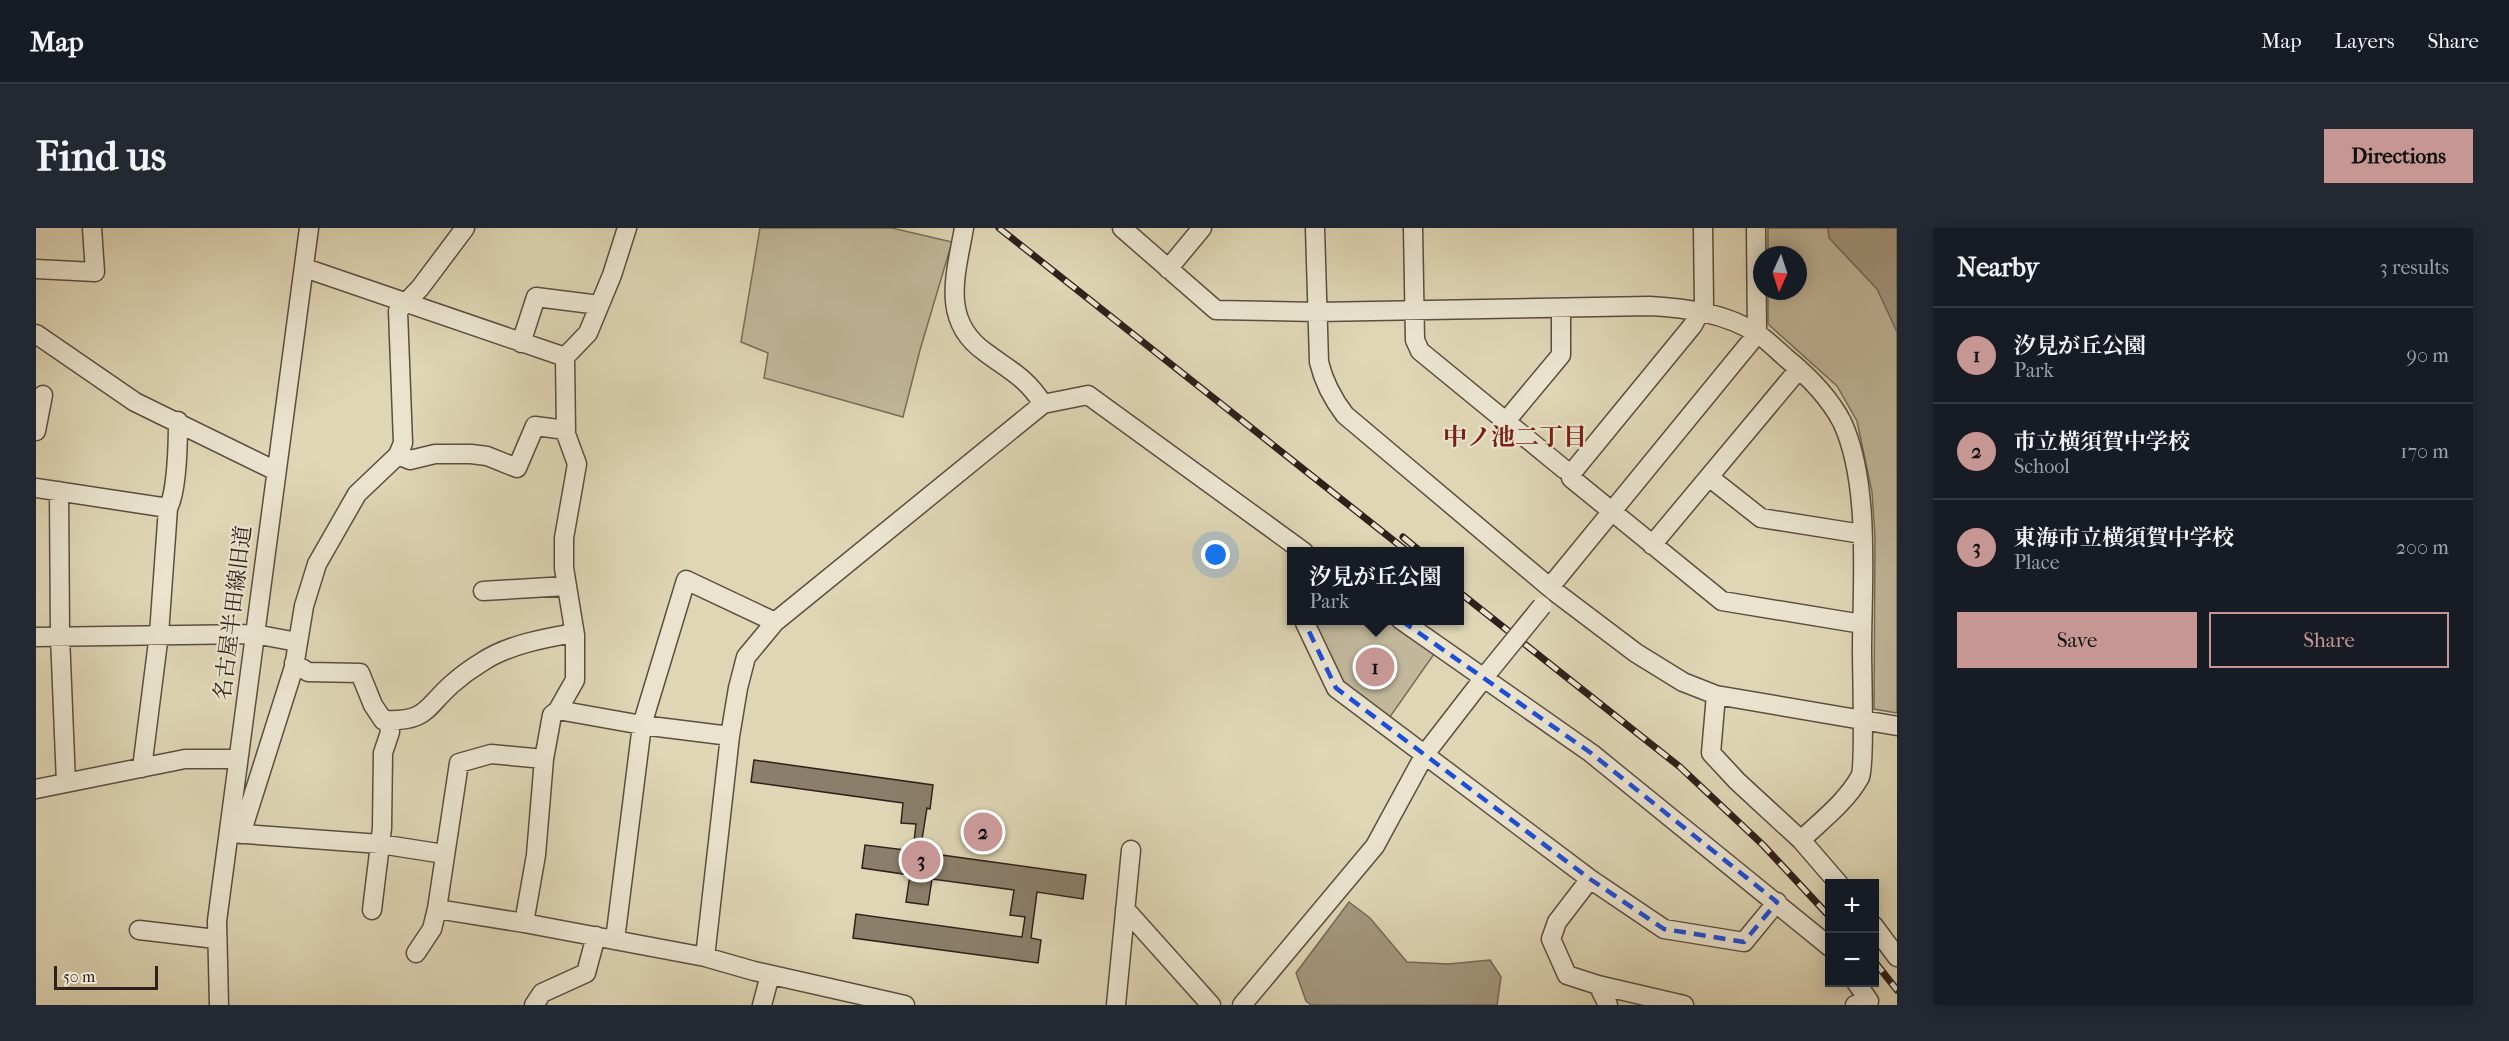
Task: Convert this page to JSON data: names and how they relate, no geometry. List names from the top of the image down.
{
  "streets": {
    "street": ["名古屋半田線旧道"]
  },
  "districts": ["中ノ池二丁目"],
  "scale_bar": "50 m",
  "north": "bottom",
  "page": {
    "header": "Map",
    "nav": ["Map", "Layers", "Share"],
    "buttons": [
      "Directions",
      ["Save", "Share"]
    ],
    "title": "Find us",
    "heading": ["Nearby", "3 results"],
    "list": [
      {
        "mark": "1",
        "name": "汐見が丘公園",
        "note": "Park",
        "value": "90 m"
      },
      {
        "mark": "2",
        "name": "市立横須賀中学校",
        "note": "School",
        "value": "170 m"
      },
      {
        "mark": "3",
        "name": "東海市立横須賀中学校",
        "note": "Place",
        "value": "200 m"
      }
    ],
    "popup": ["汐見が丘公園", "Park"],
    "pins": ["1", "2", "3"],
    "map_buttons": ["+", "−"],
    "scale": "50 m"
  }
}
